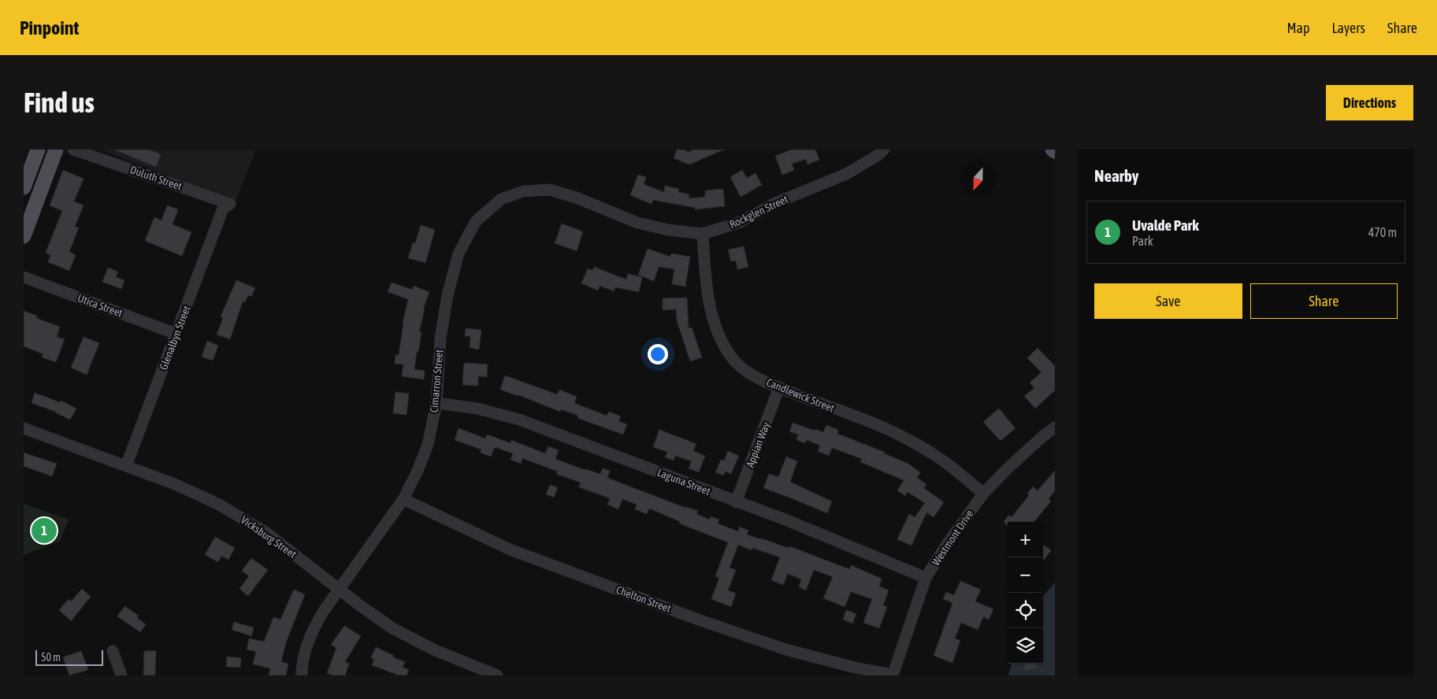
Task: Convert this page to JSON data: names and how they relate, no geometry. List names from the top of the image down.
{
  "streets": {
    "street": [
      "Duluth Street",
      "Rockglen Street",
      "Utica Street",
      "Glenalbyn Street",
      "Cimarron Street",
      "Candlewick Street",
      "Appian Way",
      "Laguna Street",
      "Vicksburg Street",
      "Westmont Drive",
      "Chelton Street"
    ]
  },
  "crossings": [
    ["Duluth Street", "Glenalbyn Street"],
    ["Rockglen Street", "Cimarron Street"],
    ["Rockglen Street", "Candlewick Street"],
    ["Utica Street", "Glenalbyn Street"],
    ["Glenalbyn Street", "Vicksburg Street"],
    ["Cimarron Street", "Laguna Street"],
    ["Cimarron Street", "Vicksburg Street"],
    ["Cimarron Street", "Chelton Street"],
    ["Candlewick Street", "Appian Way"],
    ["Candlewick Street", "Westmont Drive"],
    ["Appian Way", "Laguna Street"],
    ["Laguna Street", "Westmont Drive"],
    ["Westmont Drive", "Chelton Street"]
  ],
  "scale_bar": "50 m",
  "north": "bottom",
  "page": {
    "header": "Pinpoint",
    "nav": ["Map", "Layers", "Share"],
    "buttons": [
      "Directions",
      ["Save", "Share"]
    ],
    "title": "Find us",
    "heading": "Nearby",
    "list": [
      {
        "mark": "1",
        "name": "Uvalde Park",
        "note": "Park",
        "value": "470 m"
      }
    ],
    "pins": "1",
    "map_buttons": ["+", "−"],
    "scale": "50 m"
  }
}
